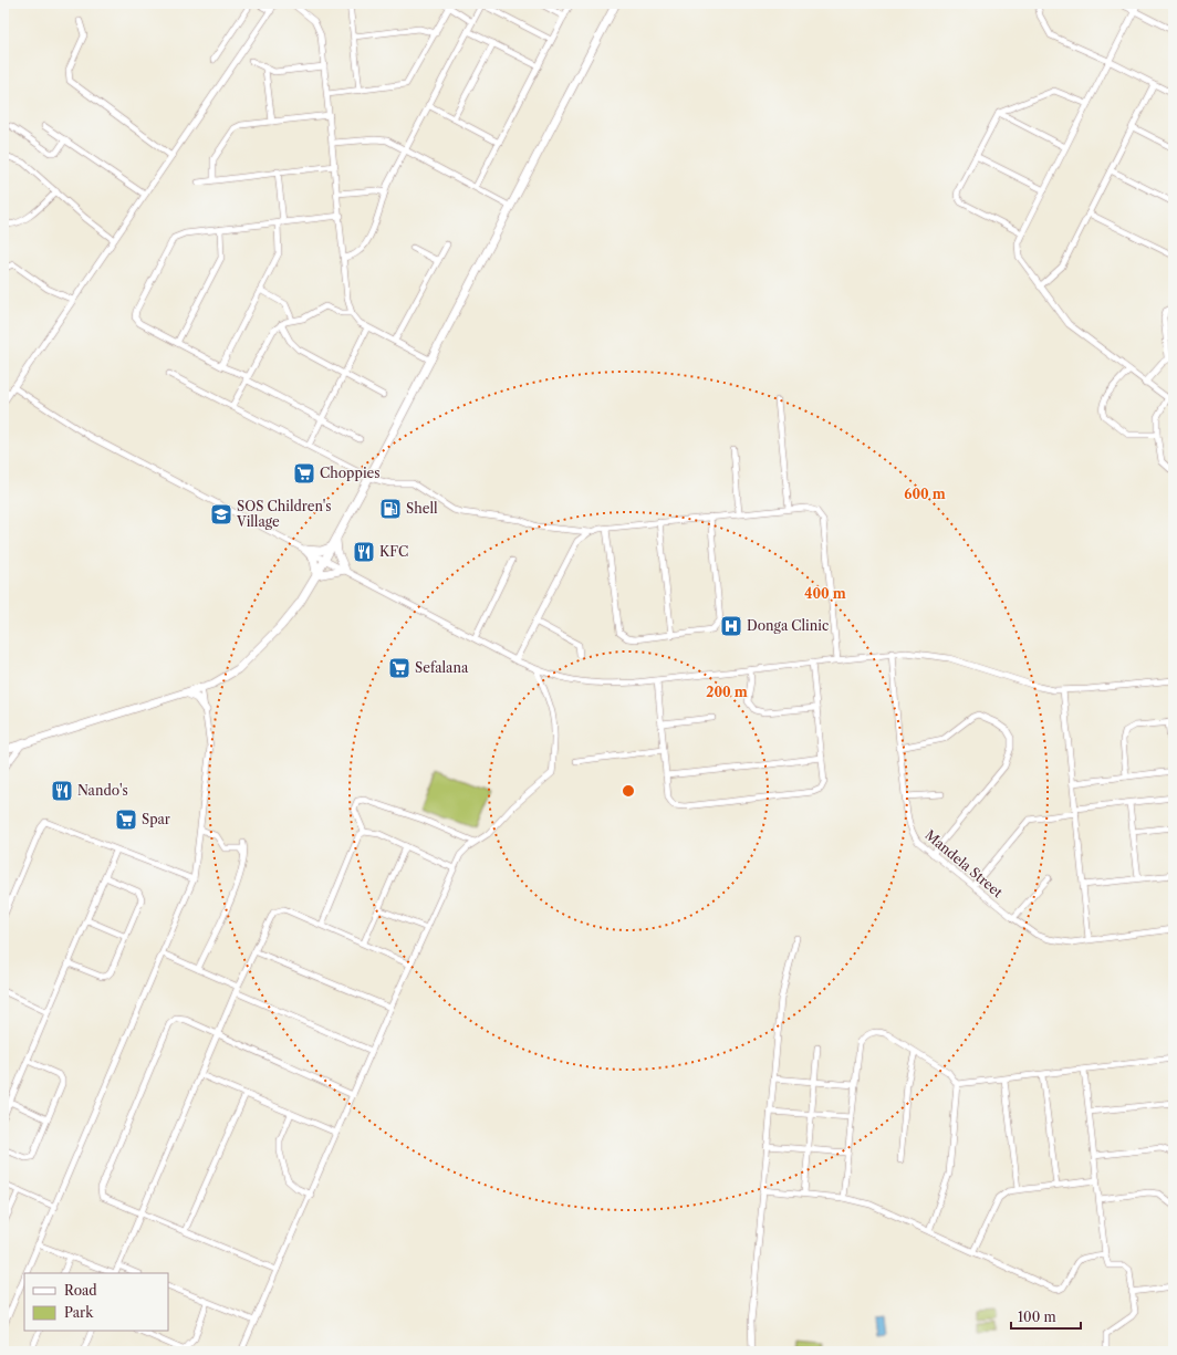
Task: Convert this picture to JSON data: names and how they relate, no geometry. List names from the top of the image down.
{
  "streets": {
    "street": ["Mandela Street"]
  },
  "places": {
    "supermarket": ["Choppies", "Sefalana", "Spar"],
    "fuel station": ["Shell"],
    "school or university": ["SOS Children's Village"],
    "restaurant": ["KFC", "Nando's"],
    "hospital": ["Donga Clinic"]
  },
  "legend": ["Road", "Park"],
  "scale_bar": "100 m",
  "rings": ["600 m", "400 m", "200 m"]
}
